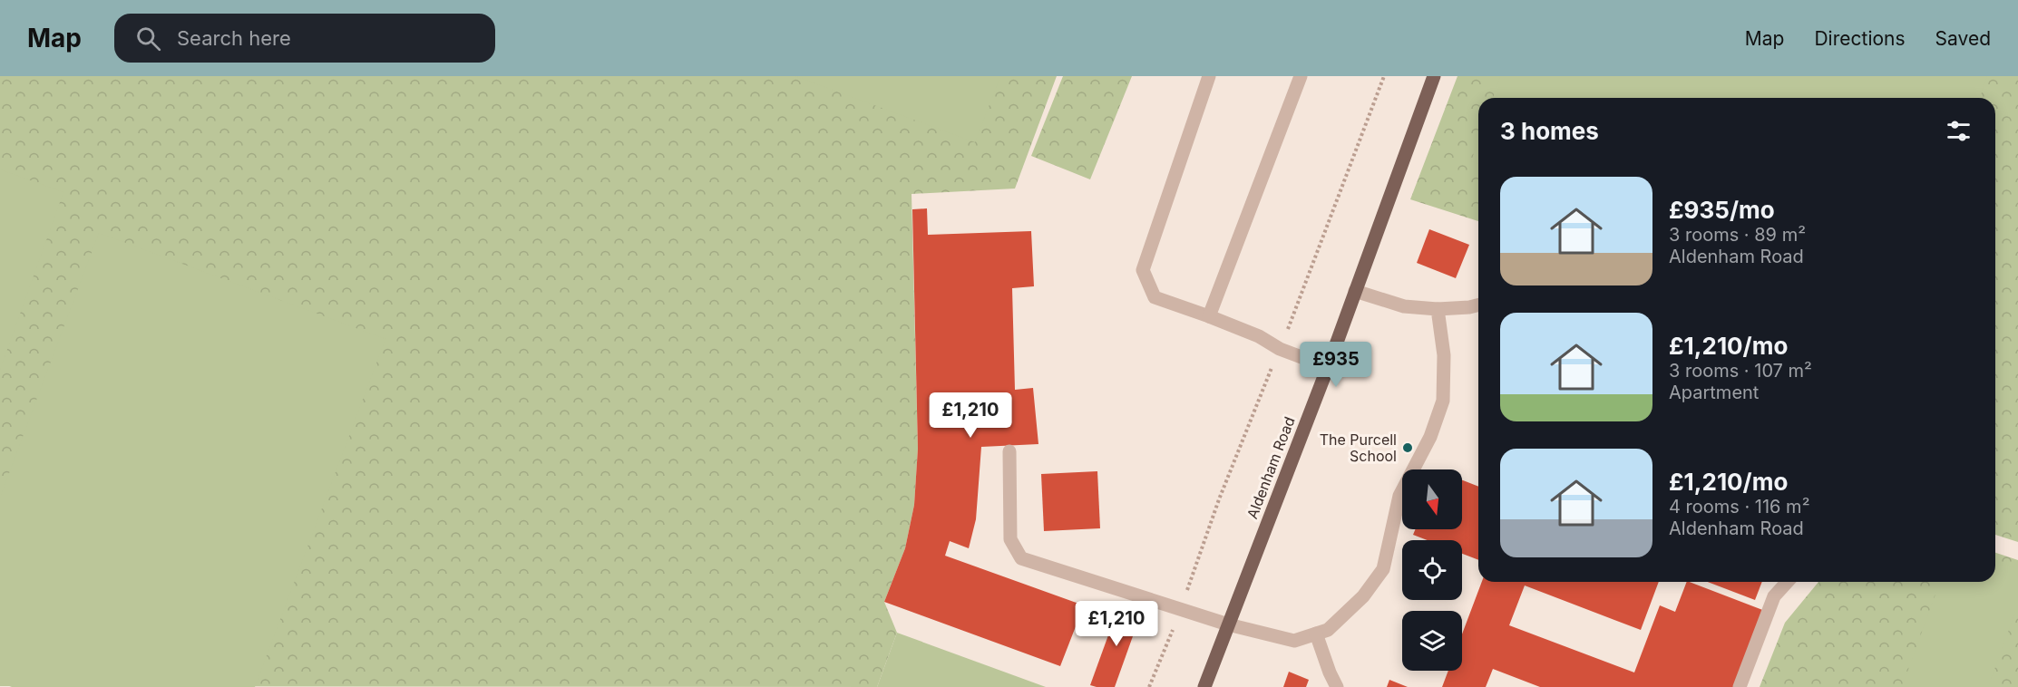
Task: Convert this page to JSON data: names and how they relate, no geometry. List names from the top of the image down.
{
  "streets": {
    "main road": ["Aldenham Road"]
  },
  "places": ["The Purcell School"],
  "north": "bottom",
  "page": {
    "header": "Map",
    "search": "Search here",
    "nav": ["Map", "Directions", "Saved"],
    "heading": "3 homes",
    "list": [
      {
        "name": "£935/mo",
        "note": "3 rooms · 89 m² · Aldenham Road"
      },
      {
        "name": "£1,210/mo",
        "note": "3 rooms · 107 m² · Apartment"
      },
      {
        "name": "£1,210/mo",
        "note": "4 rooms · 116 m² · Aldenham Road"
      }
    ],
    "price": ["£935", "£1,210", "£1,210"]
  }
}
